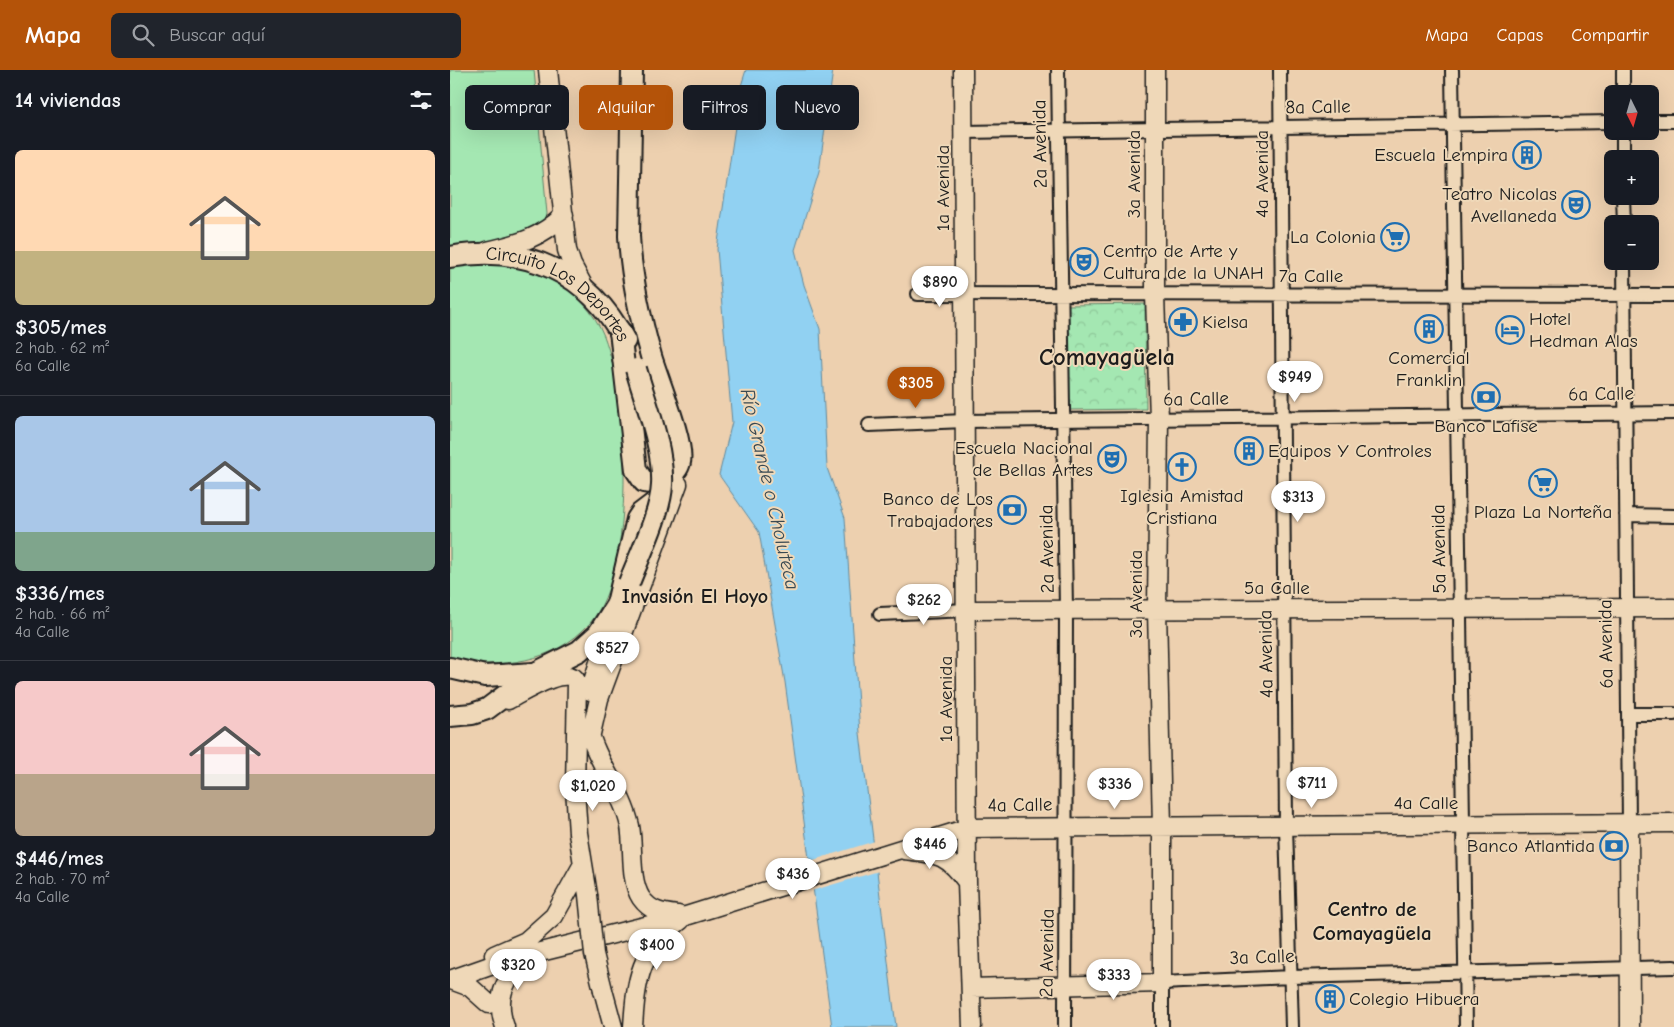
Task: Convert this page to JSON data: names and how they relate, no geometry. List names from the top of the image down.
{
  "streets": {
    "main road": ["Circuito Los Deportes"],
    "street": [
      "8a Calle",
      "2a Avenida",
      "3a Avenida",
      "4a Avenida",
      "1a Avenida",
      "7a Calle",
      "6a Calle",
      "5a Avenida",
      "5a Calle",
      "6a Avenida",
      "4a Calle",
      "3a Calle"
    ]
  },
  "crossings": [
    ["8a Calle", "2a Avenida"],
    ["8a Calle", "3a Avenida"],
    ["8a Calle", "4a Avenida"],
    ["8a Calle", "1a Avenida"],
    ["8a Calle", "5a Avenida"],
    ["2a Avenida", "7a Calle"],
    ["2a Avenida", "6a Calle"],
    ["2a Avenida", "5a Calle"],
    ["2a Avenida", "4a Calle"],
    ["2a Avenida", "3a Calle"],
    ["3a Avenida", "7a Calle"],
    ["3a Avenida", "6a Calle"],
    ["3a Avenida", "5a Calle"],
    ["3a Avenida", "4a Calle"],
    ["3a Avenida", "3a Calle"],
    ["4a Avenida", "7a Calle"],
    ["4a Avenida", "6a Calle"],
    ["4a Avenida", "5a Calle"],
    ["4a Avenida", "4a Calle"],
    ["4a Avenida", "3a Calle"],
    ["1a Avenida", "7a Calle"],
    ["1a Avenida", "6a Calle"],
    ["1a Avenida", "5a Calle"],
    ["1a Avenida", "4a Calle"],
    ["1a Avenida", "3a Calle"],
    ["7a Calle", "5a Avenida"],
    ["7a Calle", "6a Avenida"],
    ["6a Calle", "5a Avenida"],
    ["6a Calle", "6a Avenida"],
    ["5a Avenida", "5a Calle"],
    ["5a Avenida", "4a Calle"],
    ["5a Avenida", "3a Calle"],
    ["5a Calle", "6a Avenida"],
    ["6a Avenida", "4a Calle"],
    ["6a Avenida", "3a Calle"]
  ],
  "districts": ["Comayagüela", "Invasión El Hoyo", "Centro de Comayagüela"],
  "water": ["Río Grande o Choluteca"],
  "places": {
    "building": [
      "Escuela Lempira",
      "Comercial Franklin",
      "Equipos Y Controles",
      "Colegio Hibuera"
    ],
    "theatre": ["Teatro Nicolas Avellaneda", "Centro de Arte y Cultura de la UNAH", "Escuela Nacional de Bellas Artes"],
    "supermarket": ["La Colonia", "Plaza La Norteña"],
    "pharmacy": ["Kielsa"],
    "hotel": ["Hotel Hedman Alas"],
    "bank": ["Banco Lafise", "Banco de Los Trabajadores", "Banco Atlantida"],
    "church": ["Iglesia Amistad Cristiana"]
  },
  "north": "bottom",
  "page": {
    "header": "Mapa",
    "search": "Buscar aquí",
    "nav": ["Mapa", "Capas", "Compartir"],
    "heading": "14 viviendas",
    "map_buttons": ["+", "−"],
    "chip": [
      "Comprar",
      "Alquilar",
      "Filtros",
      "Nuevo"
    ],
    "list": [
      {
        "name": "$305/mes",
        "note": "2 hab. · 62 m² · 6a Calle"
      },
      {
        "name": "$336/mes",
        "note": "2 hab. · 66 m² · 4a Calle"
      },
      {
        "name": "$446/mes",
        "note": "2 hab. · 70 m² · 4a Calle"
      }
    ],
    "price": [
      "$890",
      "$949",
      "$305",
      "$313",
      "$262",
      "$527",
      "$711",
      "$336",
      "$1,020",
      "$446",
      "$436",
      "$400",
      "$320",
      "$333"
    ]
  }
}
